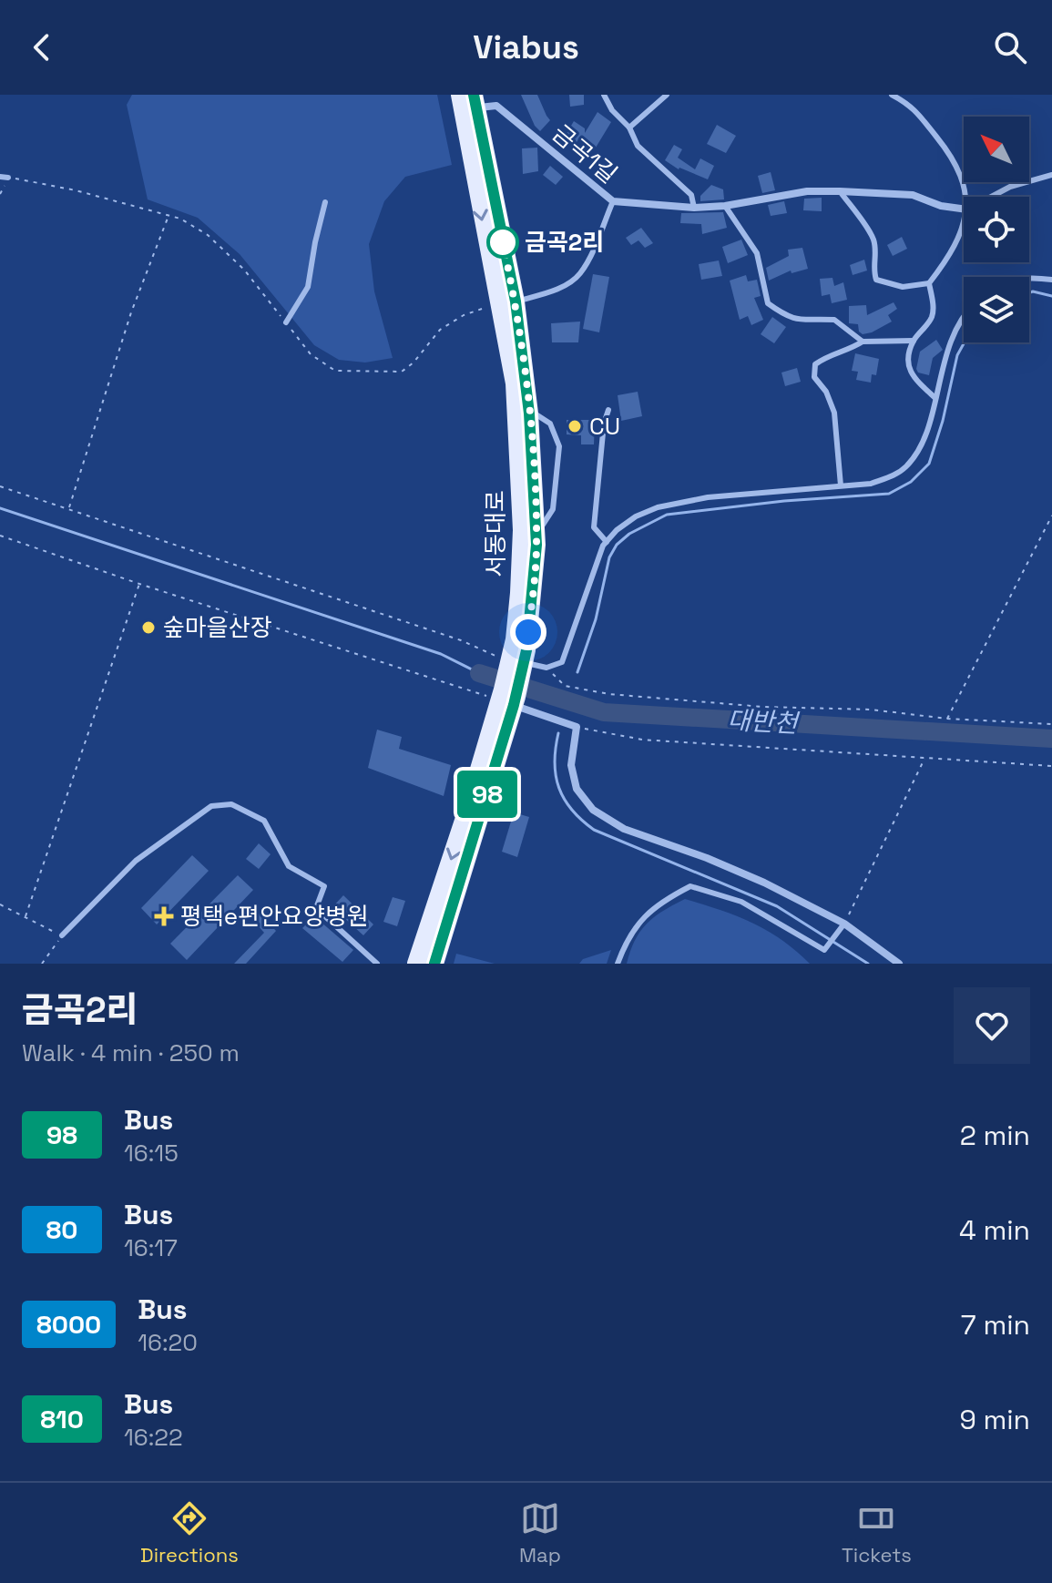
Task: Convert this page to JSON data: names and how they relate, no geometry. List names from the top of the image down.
{
  "streets": {
    "main road": ["서동대로"],
    "street": ["금곡1길"]
  },
  "crossings": [
    ["금곡1길", "서동대로"]
  ],
  "water": ["대반천"],
  "places": {
    "other": ["금곡2리", "CU", "숲마을산장"],
    "health": ["평택e편안요양병원"]
  },
  "lines": ["bus line 98"],
  "north": "top left",
  "page": {
    "header": "Viabus",
    "on_map": "98",
    "heading": ["금곡2리", "Walk · 4 min · 250 m"],
    "list": [
      {
        "mark": "98",
        "name": "Bus",
        "note": "16:15",
        "value": "2 min"
      },
      {
        "mark": "80",
        "name": "Bus",
        "note": "16:17",
        "value": "4 min"
      },
      {
        "mark": "8000",
        "name": "Bus",
        "note": "16:20",
        "value": "7 min"
      },
      {
        "mark": "810",
        "name": "Bus",
        "note": "16:22",
        "value": "9 min"
      }
    ],
    "tabs": ["Directions", "Map", "Tickets"]
  }
}
